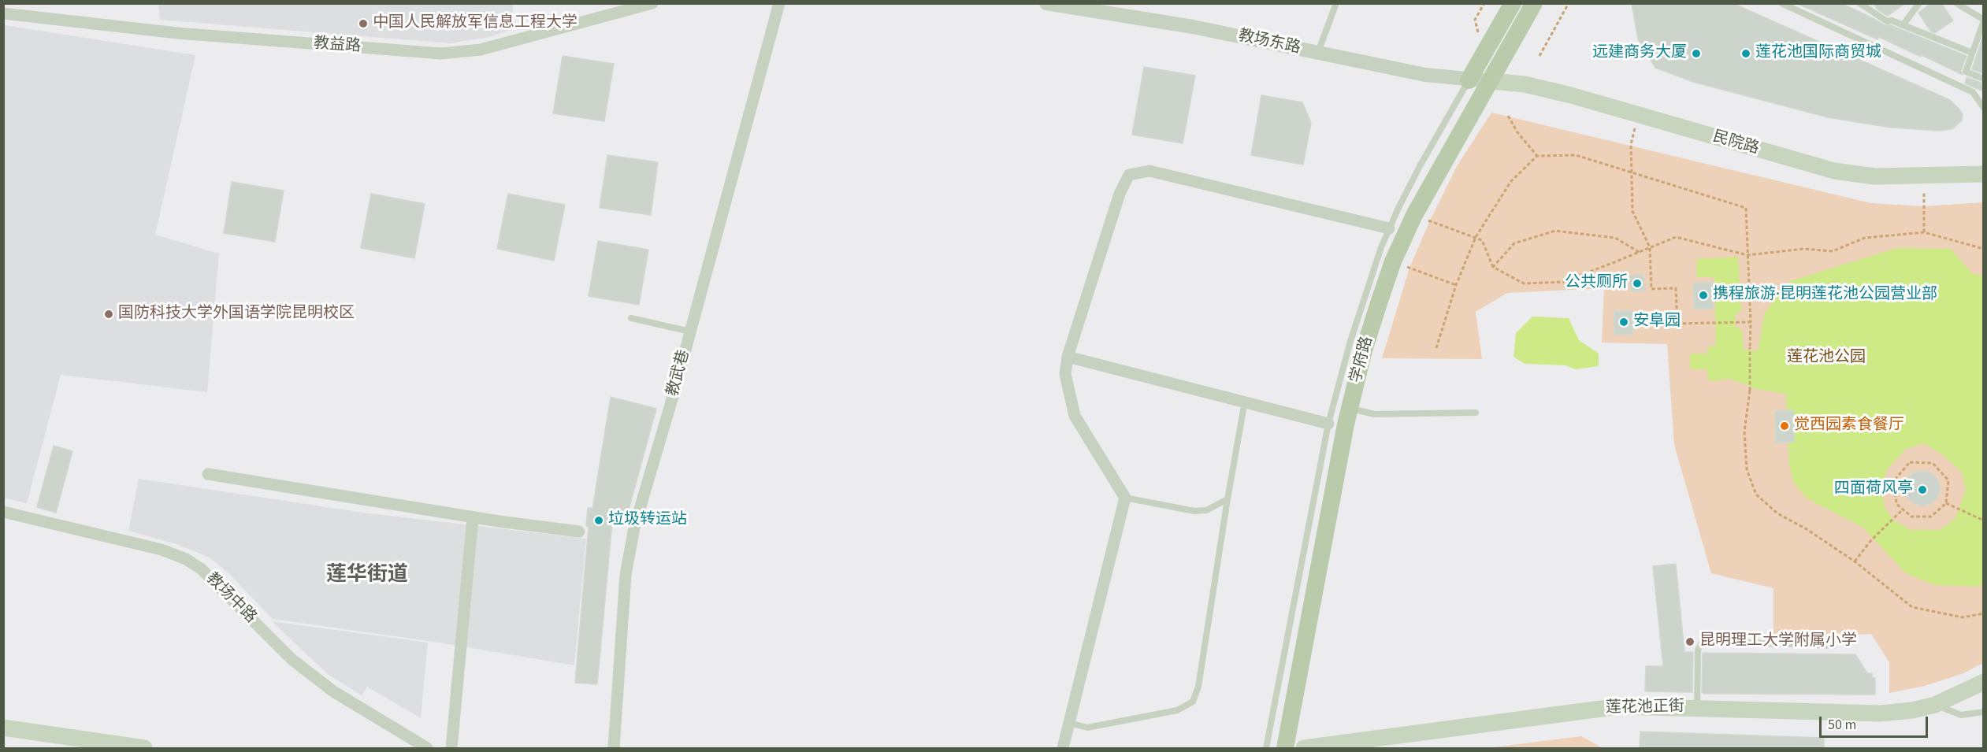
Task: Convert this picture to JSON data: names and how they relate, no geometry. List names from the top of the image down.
{
  "streets": {
    "main road": ["民院路", "学府路", "莲花池正街"],
    "street": [
      "教场东路",
      "教益路",
      "教武巷",
      "教场中路"
    ]
  },
  "crossings": [
    ["教场东路", "民院路"],
    ["教场东路", "学府路"],
    ["民院路", "学府路"]
  ],
  "districts": ["莲华街道"],
  "parks": ["莲花池公园"],
  "places": [
    "中国人民解放军信息工程大学",
    "远建商务大厦",
    "莲花池国际商贸城",
    "公共厕所",
    "携程旅游·昆明莲花池公园营业部",
    "国防科技大学外国语学院昆明校区",
    "安阜园",
    "觉西园素食餐厅",
    "四面荷风亭",
    "垃圾转运站",
    "昆明理工大学附属小学"
  ],
  "scale_bar": "50 m"
}
